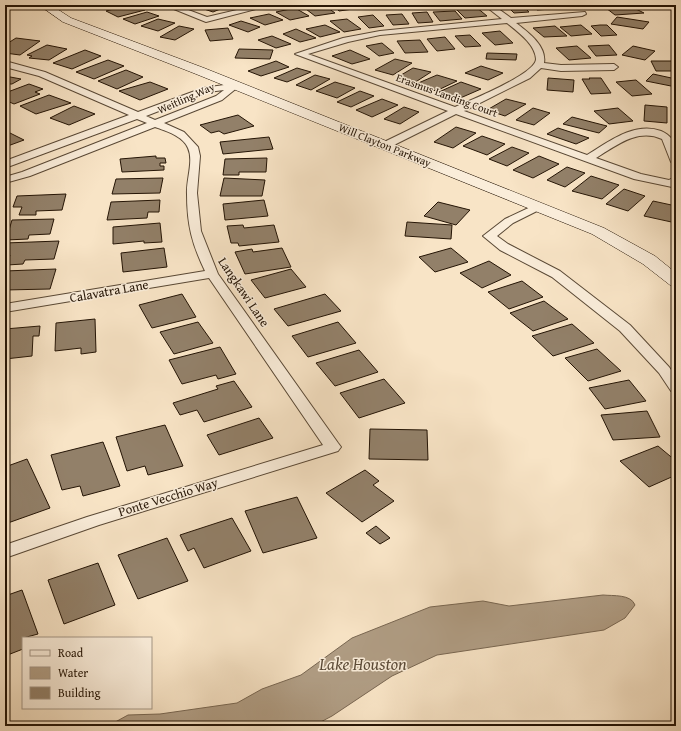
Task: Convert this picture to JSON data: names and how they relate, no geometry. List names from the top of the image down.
{
  "streets": {
    "street": [
      "Erasmus Landing Court",
      "Weitling Way",
      "Will Clayton Parkway",
      "Calavatra Lane",
      "Langkawi Lane",
      "Ponte Vecchio Way"
    ]
  },
  "crossings": [
    ["Weitling Way", "Will Clayton Parkway"],
    ["Weitling Way", "Langkawi Lane"],
    ["Calavatra Lane", "Langkawi Lane"],
    ["Langkawi Lane", "Ponte Vecchio Way"]
  ],
  "water": ["Lake Houston"],
  "legend": ["Road", "Water", "Building"]
}
